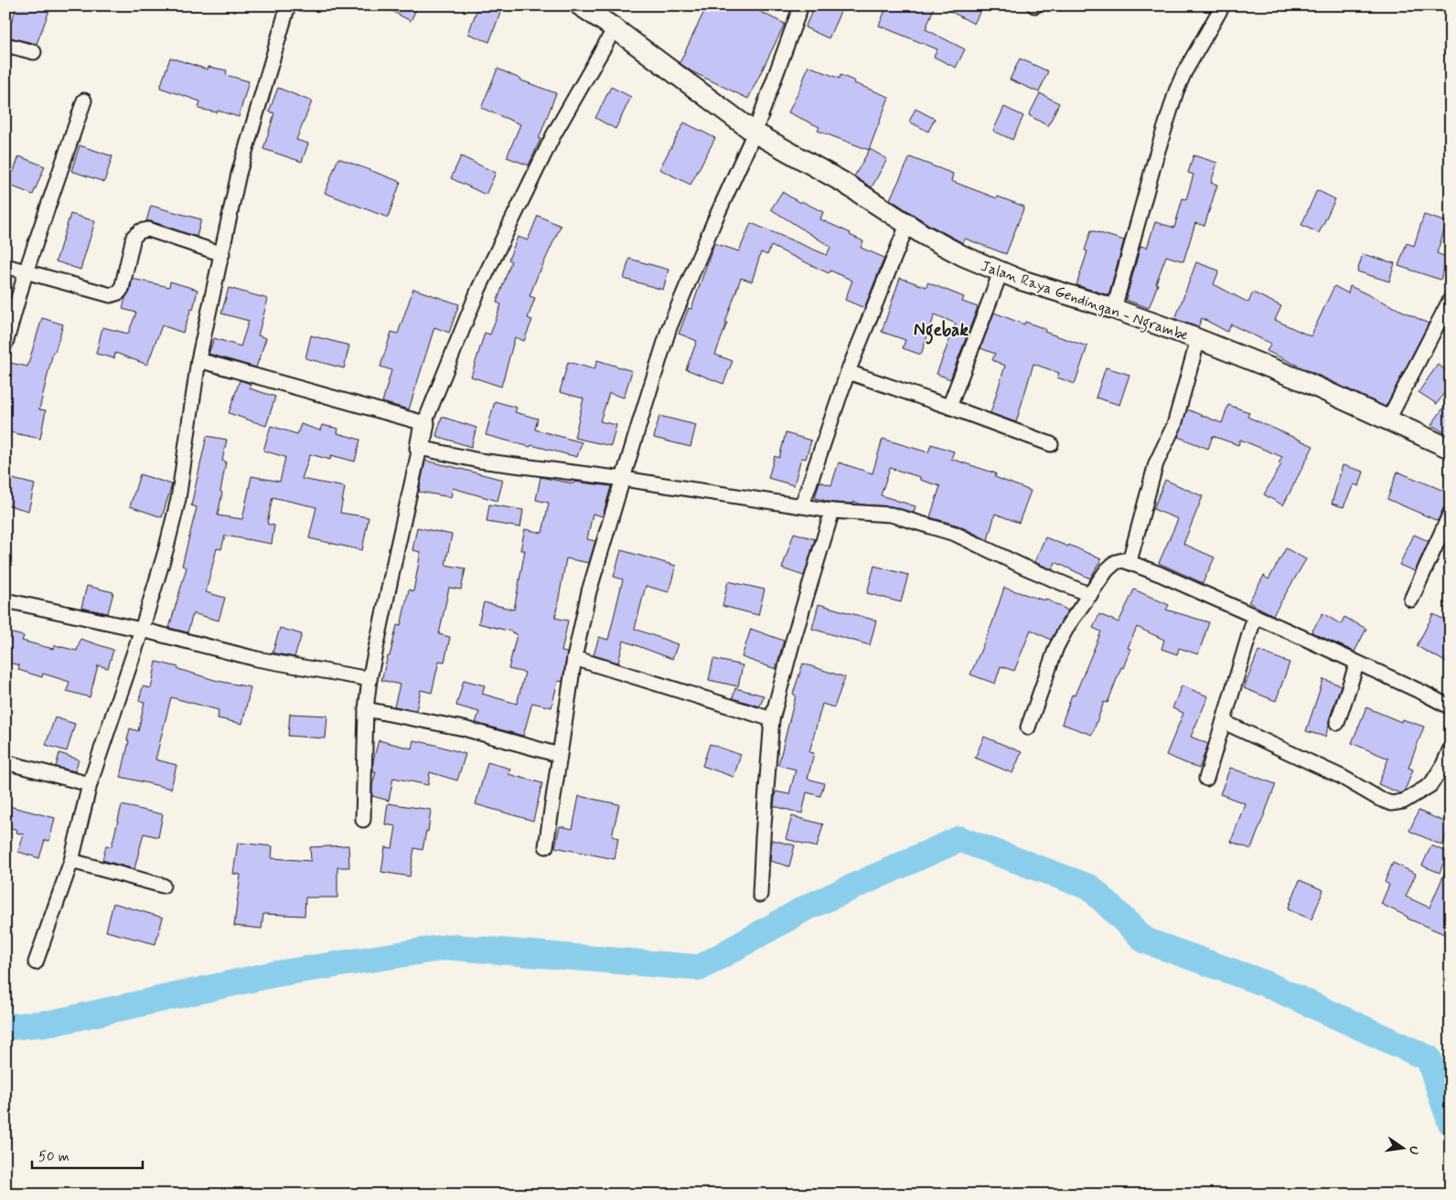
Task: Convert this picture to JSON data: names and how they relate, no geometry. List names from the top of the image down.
{
  "streets": {
    "main road": ["Jalan Raya Gendingan - Ngrambe"]
  },
  "districts": ["Ngebak"],
  "scale_bar": "50 m",
  "north": "right"
}
